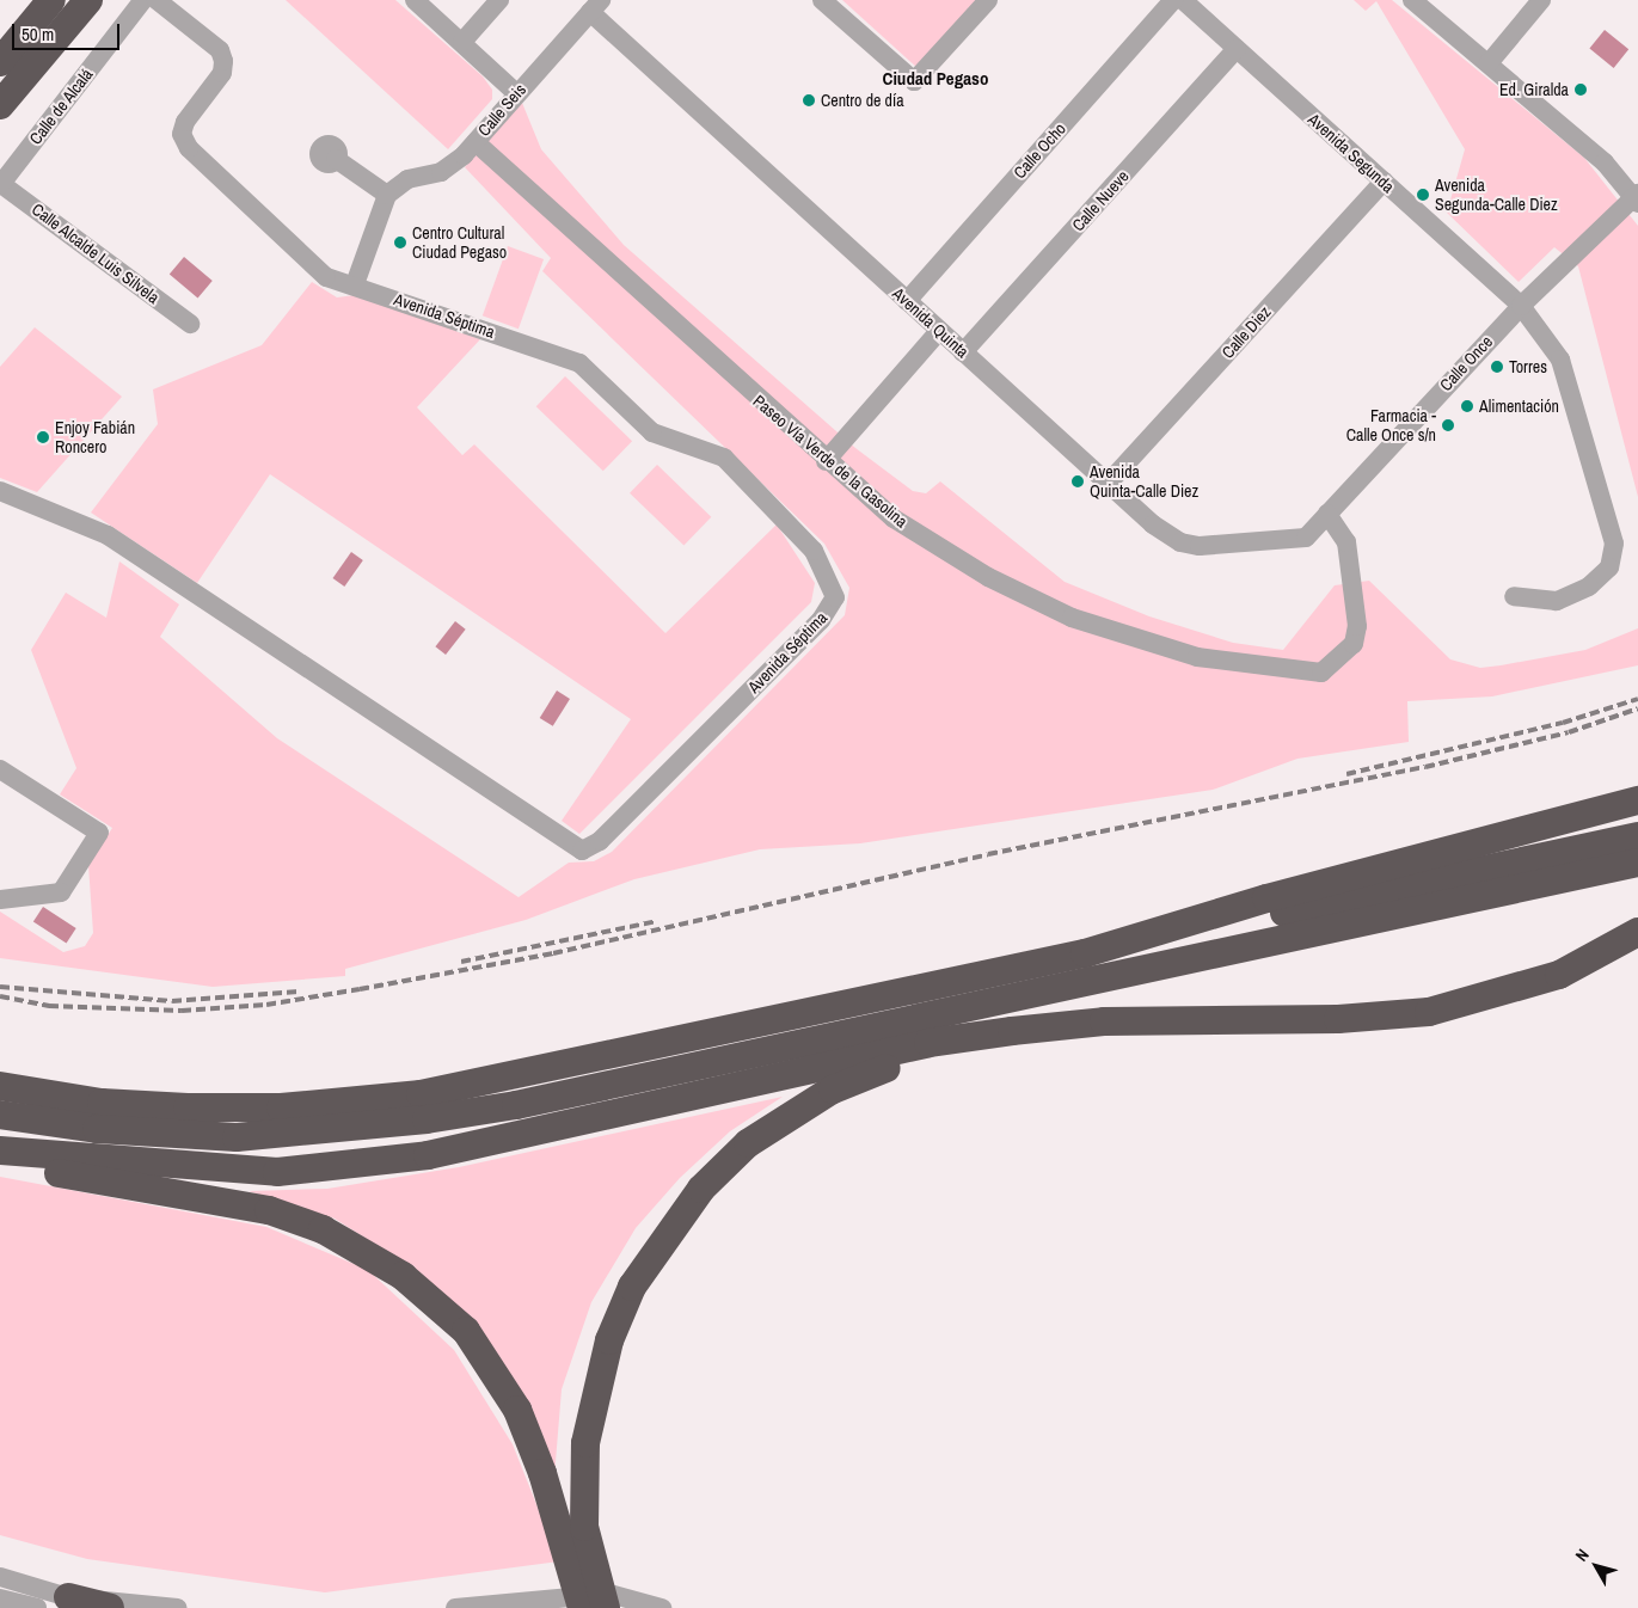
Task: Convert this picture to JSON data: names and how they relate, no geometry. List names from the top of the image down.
{
  "streets": {
    "street": [
      "Calle de Alcalá",
      "Calle Seis",
      "Calle Ocho",
      "Avenida Segunda",
      "Calle Nueve",
      "Calle Alcalde Luis Silvela",
      "Avenida Séptima",
      "Avenida Quinta",
      "Calle Diez",
      "Calle Once",
      "Paseo Vía Verde de la Gasolina"
    ]
  },
  "crossings": [
    ["Calle de Alcalá", "Calle Alcalde Luis Silvela"],
    ["Calle Seis", "Avenida Quinta"],
    ["Calle Seis", "Paseo Vía Verde de la Gasolina"],
    ["Calle Ocho", "Avenida Quinta"],
    ["Avenida Segunda", "Calle Nueve"],
    ["Avenida Segunda", "Calle Diez"],
    ["Avenida Segunda", "Calle Once"],
    ["Calle Nueve", "Avenida Quinta"],
    ["Avenida Quinta", "Calle Diez"],
    ["Avenida Quinta", "Calle Once"],
    ["Calle Once", "Paseo Vía Verde de la Gasolina"]
  ],
  "districts": ["Ciudad Pegaso"],
  "places": [
    "Ed. Giralda",
    "Centro de día",
    "Avenida Segunda-Calle Diez",
    "Centro Cultural Ciudad Pegaso",
    "Torres",
    "Alimentación",
    "Farmacia - Calle Once s/n",
    "Enjoy Fabián Roncero",
    "Avenida Quinta-Calle Diez"
  ],
  "scale_bar": "50 m",
  "north": "top left"
}
